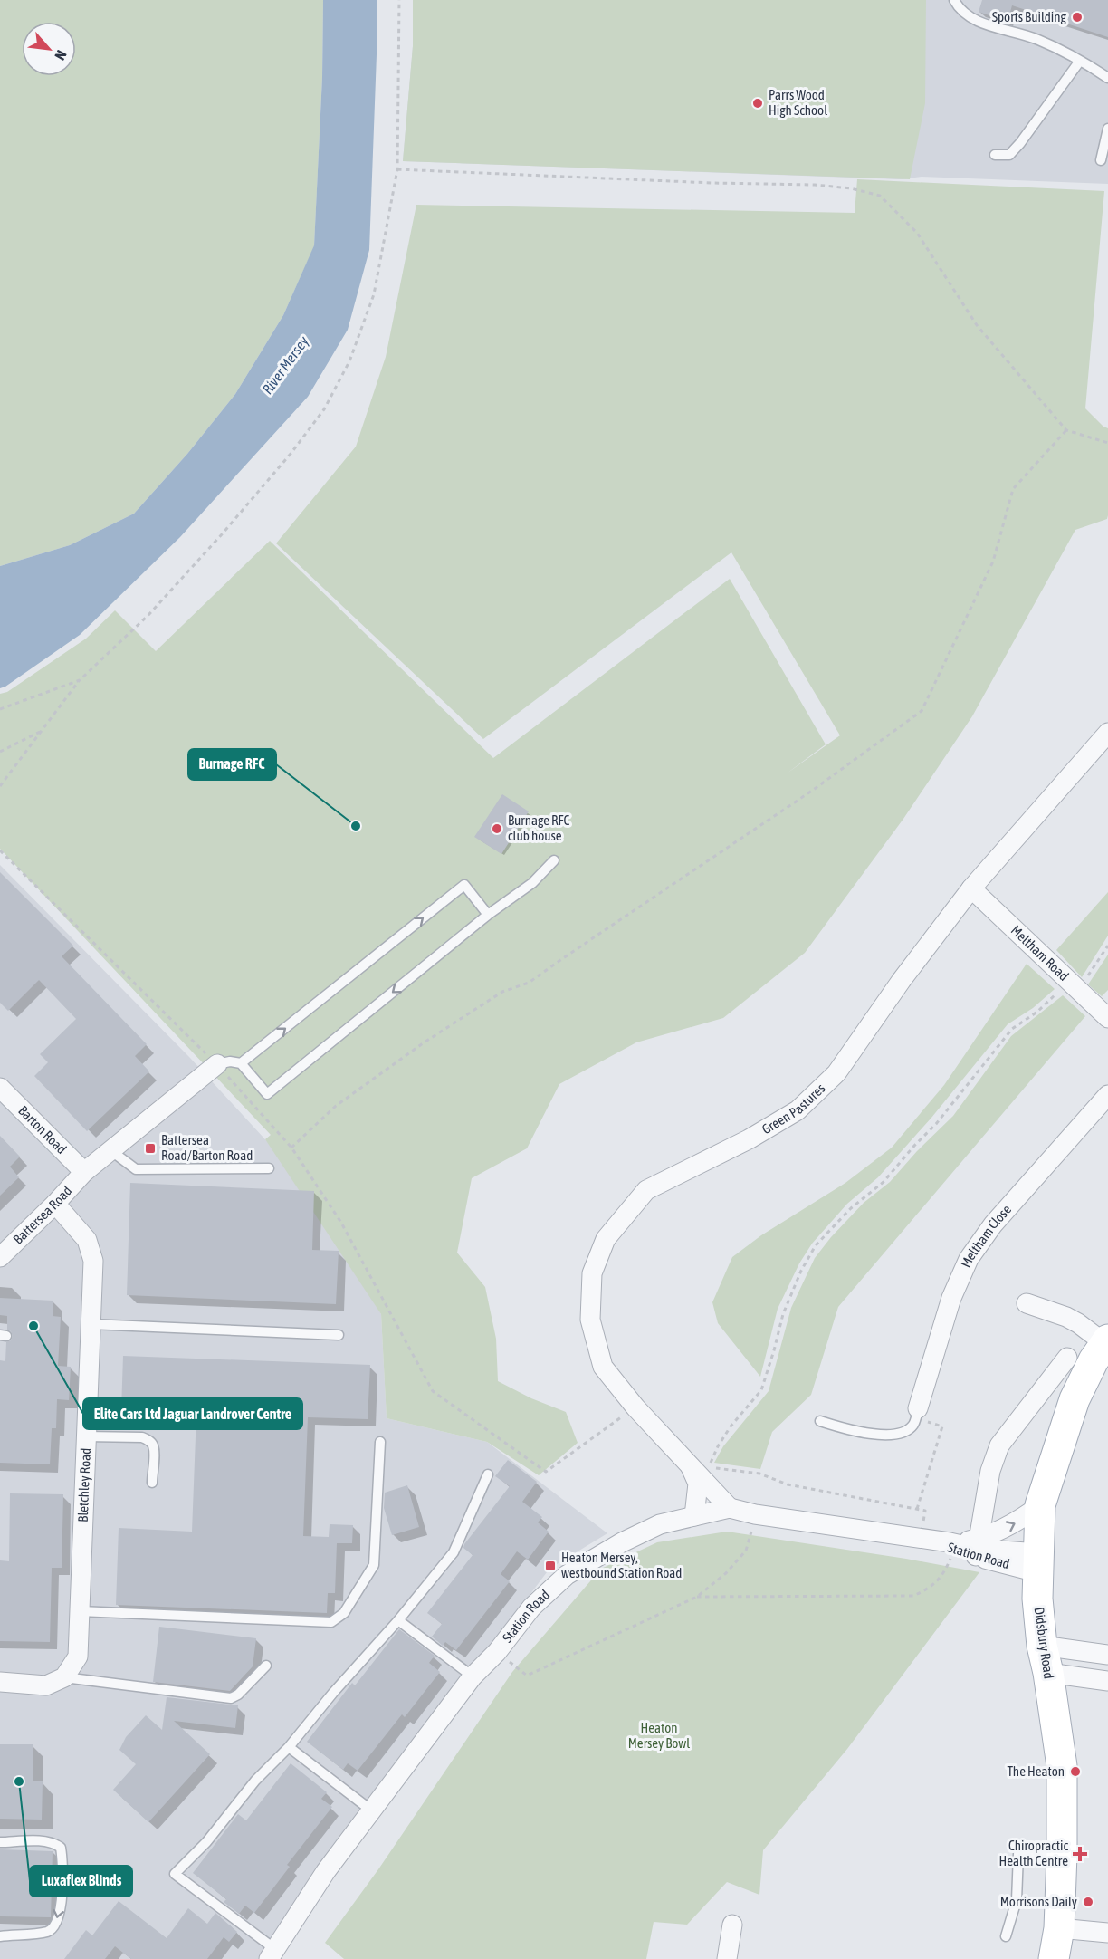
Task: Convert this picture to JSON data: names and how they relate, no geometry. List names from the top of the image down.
{
  "streets": {
    "main road": ["Didsbury Road"],
    "street": [
      "Meltham Road",
      "Green Pastures",
      "Barton Road",
      "Battersea Road",
      "Meltham Close",
      "Bletchley Road",
      "Station Road"
    ]
  },
  "crossings": [
    ["Meltham Road", "Green Pastures"],
    ["Green Pastures", "Station Road"],
    ["Barton Road", "Battersea Road"],
    ["Battersea Road", "Bletchley Road"],
    ["Station Road", "Didsbury Road"]
  ],
  "water": ["River Mersey"],
  "parks": ["Heaton Mersey Bowl"],
  "places": {
    "other": [
      "Sports Building",
      "Parrs Wood High School",
      "Burnage RFC",
      "Burnage RFC club house",
      "Elite Cars Ltd Jaguar Landrover Centre",
      "The Heaton",
      "Luxaflex Blinds",
      "Morrisons Daily"
    ],
    "transit": ["Battersea Road/Barton Road", "Heaton Mersey, westbound Station Road"],
    "health": ["Chiropractic Health Centre"]
  },
  "north": "bottom right"
}
